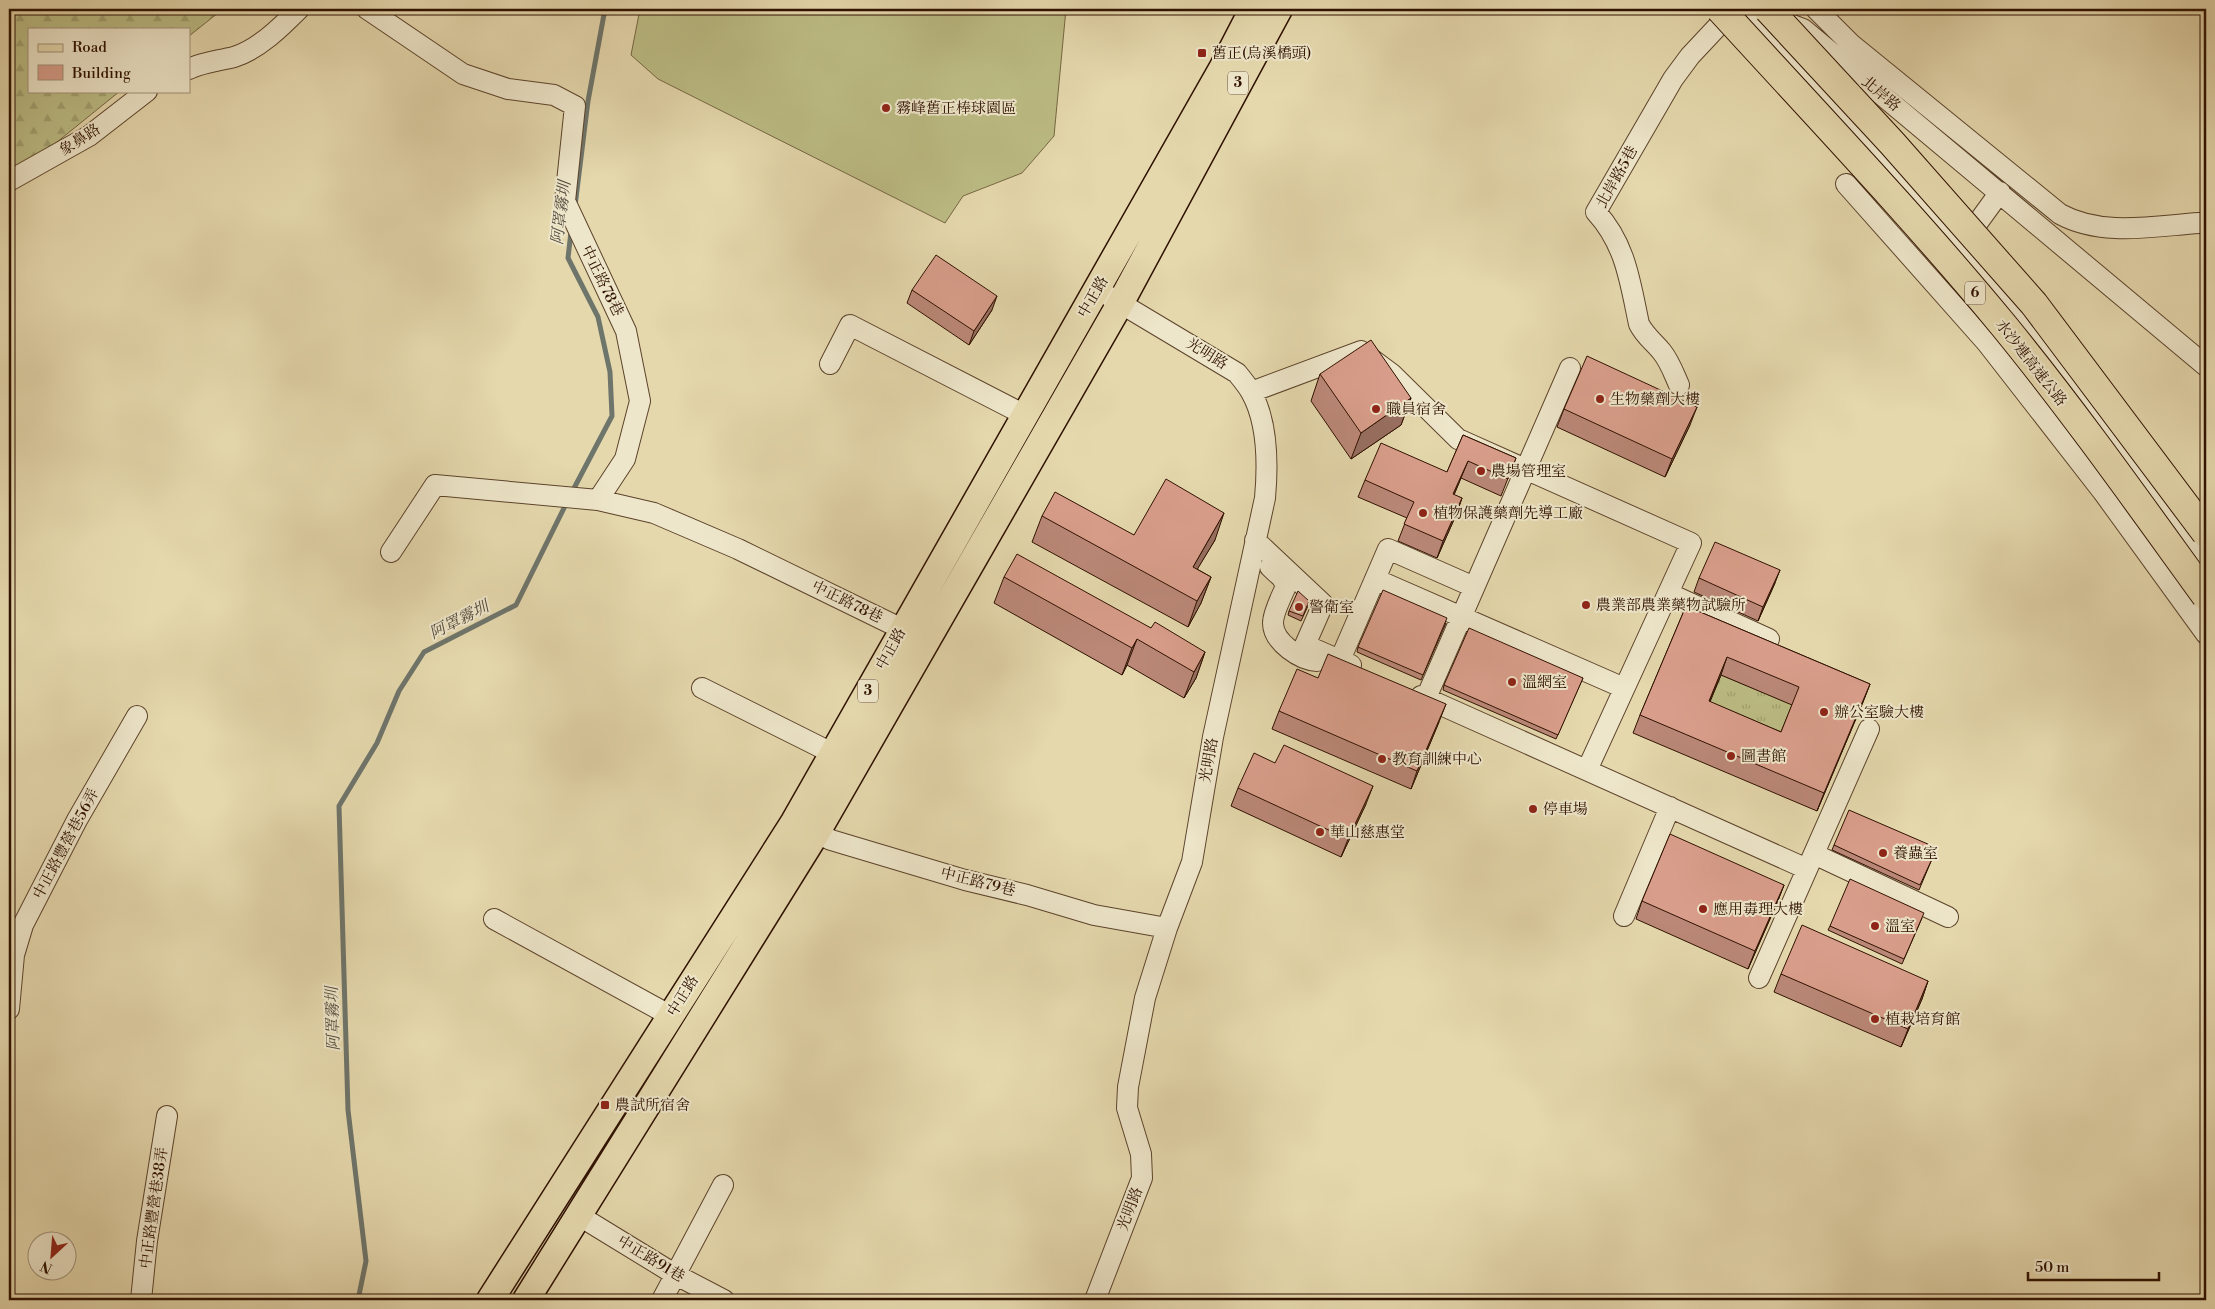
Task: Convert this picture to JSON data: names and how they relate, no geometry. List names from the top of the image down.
{
  "streets": {
    "highway": ["6", "水沙連高速公路"],
    "main road": ["3", "中正路"],
    "street": [
      "北岸路",
      "象鼻路",
      "北岸路5巷",
      "中正路78巷",
      "光明路",
      "中正路豐營巷56弄",
      "中正路79巷",
      "中正路豐營巷38弄",
      "中正路91巷"
    ]
  },
  "crossings": [
    ["中正路78巷", "中正路"],
    ["中正路", "光明路"],
    ["中正路", "中正路79巷"],
    ["中正路", "中正路91巷"],
    ["光明路", "中正路79巷"]
  ],
  "water": ["阿罩霧圳"],
  "places": {
    "transit": ["舊正(烏溪橋頭)", "農試所宿舍"],
    "other": [
      "霧峰舊正棒球園區",
      "生物藥劑大樓",
      "職員宿舍",
      "農場管理室",
      "植物保護藥劑先導工廠",
      "農業部農業藥物試驗所",
      "警衛室",
      "溫網室",
      "辦公室驗大樓",
      "圖書館",
      "教育訓練中心",
      "停車場",
      "華山慈惠堂",
      "養蟲室",
      "應用毒理大樓",
      "溫室",
      "植栽培育館"
    ]
  },
  "legend": ["Road", "Building"],
  "scale_bar": "50 m",
  "north": "bottom left"
}
